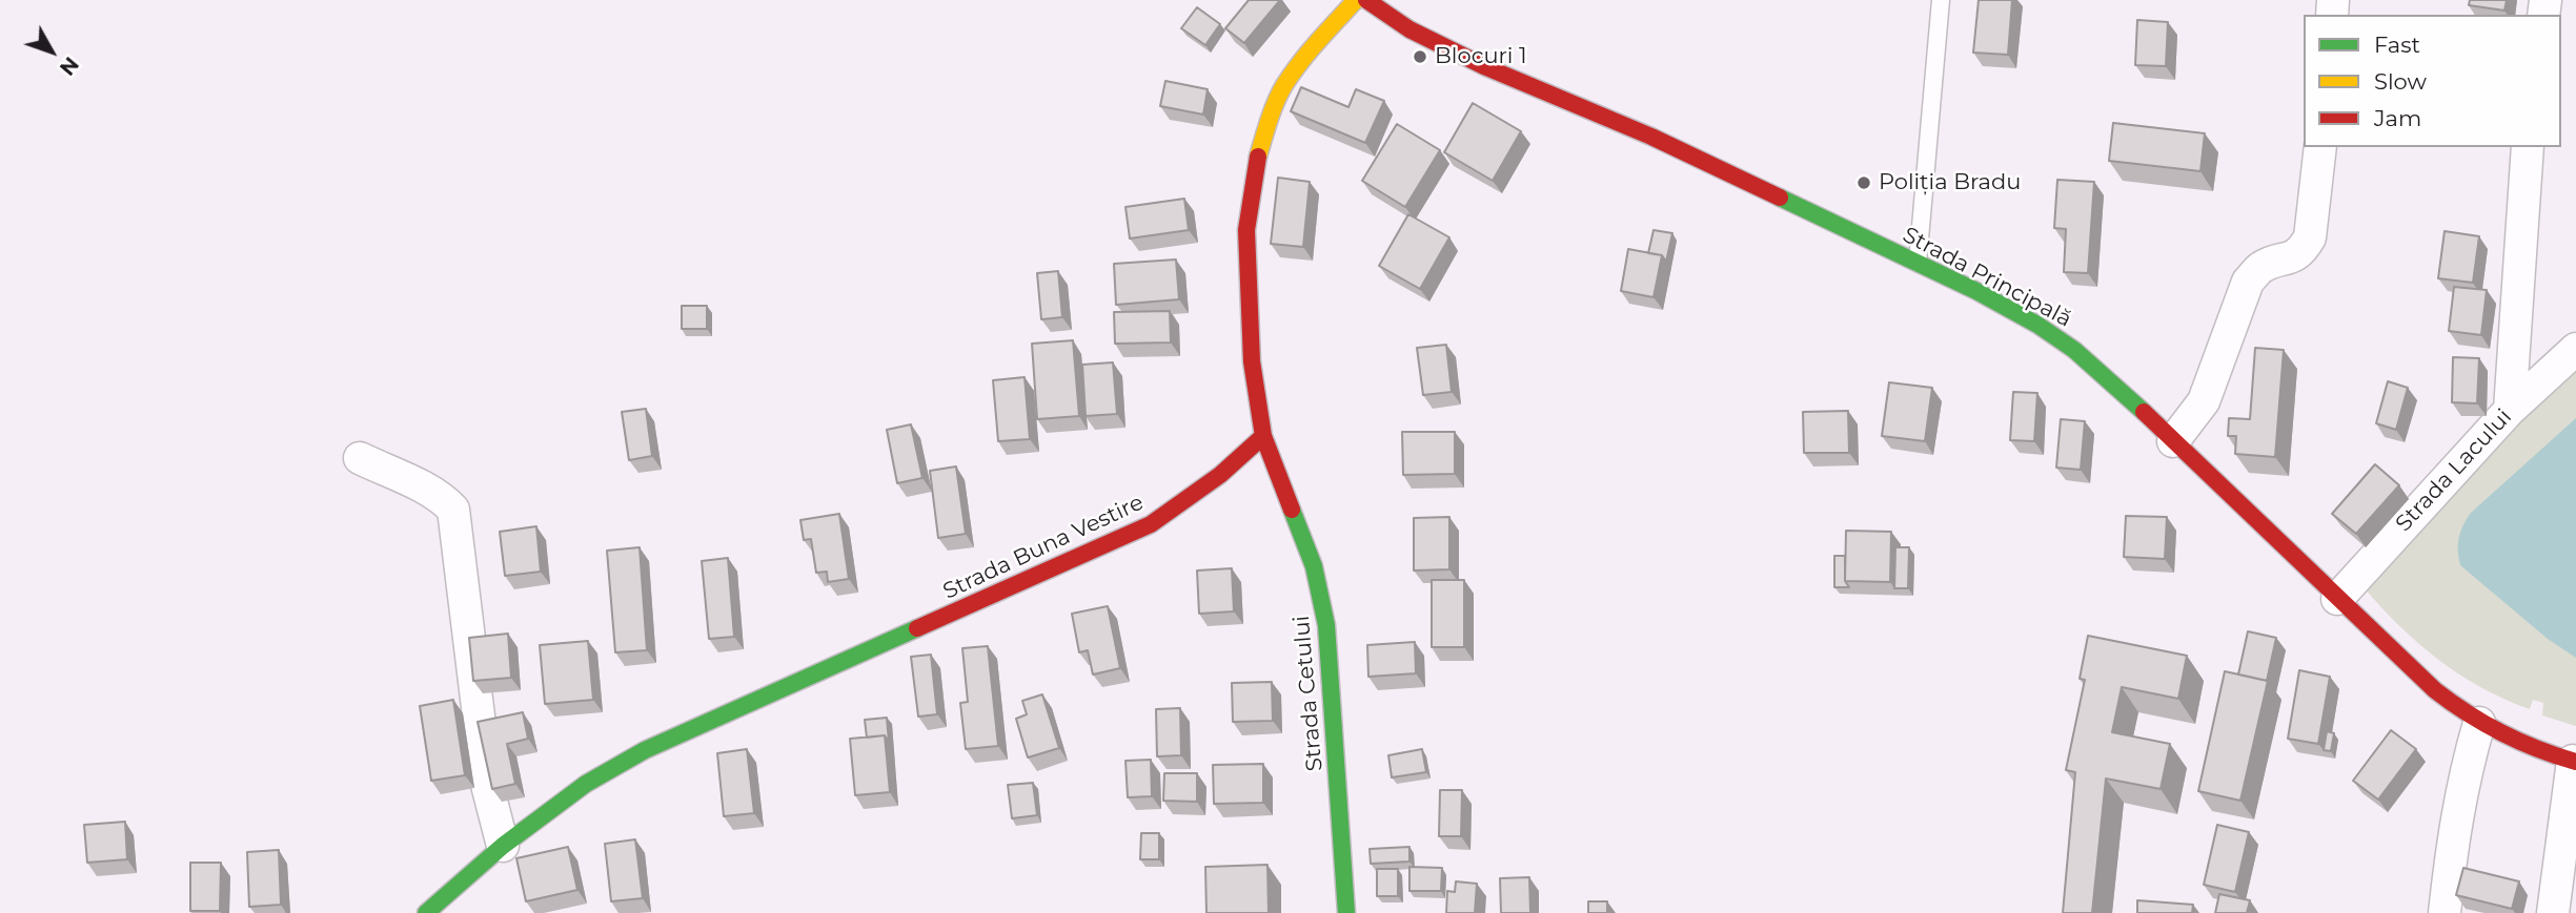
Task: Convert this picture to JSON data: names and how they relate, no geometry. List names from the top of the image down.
{
  "streets": {
    "street": [
      "Strada Principală",
      "Strada Lacului",
      "Strada Buna Vestire",
      "Strada Cetului"
    ]
  },
  "crossings": [
    ["Strada Principală", "Strada Lacului"],
    ["Strada Buna Vestire", "Strada Cetului"]
  ],
  "places": ["Blocuri 1", "Poliția Bradu"],
  "legend": ["Fast", "Slow", "Jam"],
  "north": "bottom right"
}
